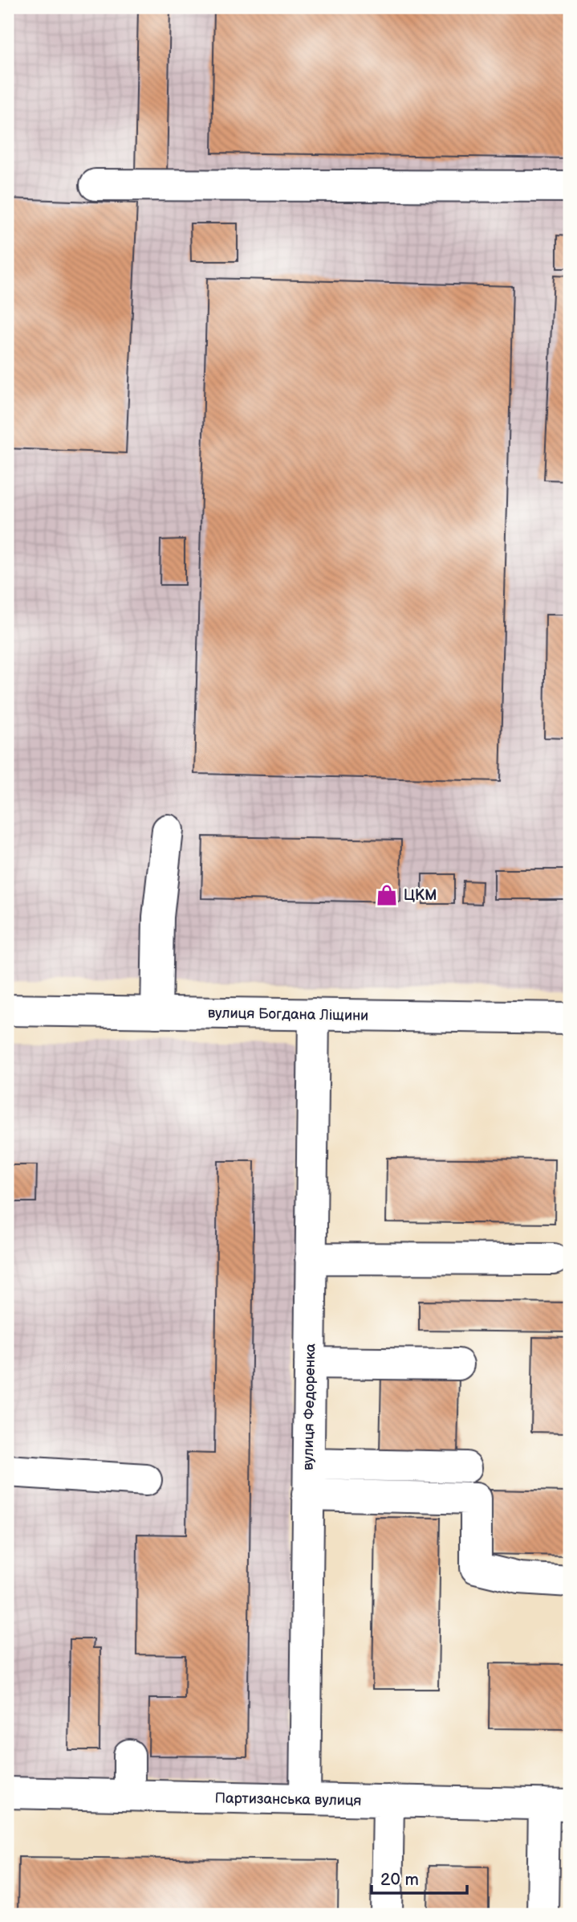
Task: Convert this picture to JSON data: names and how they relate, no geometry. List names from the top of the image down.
{
  "streets": {
    "street": ["вулиця Богдана Ліщини", "вулиця Федоренка", "Партизанська вулиця"]
  },
  "crossings": [
    ["вулиця Богдана Ліщини", "вулиця Федоренка"],
    ["вулиця Федоренка", "Партизанська вулиця"]
  ],
  "places": {
    "shop": ["ЦКМ"]
  },
  "scale_bar": "20 m"
}
